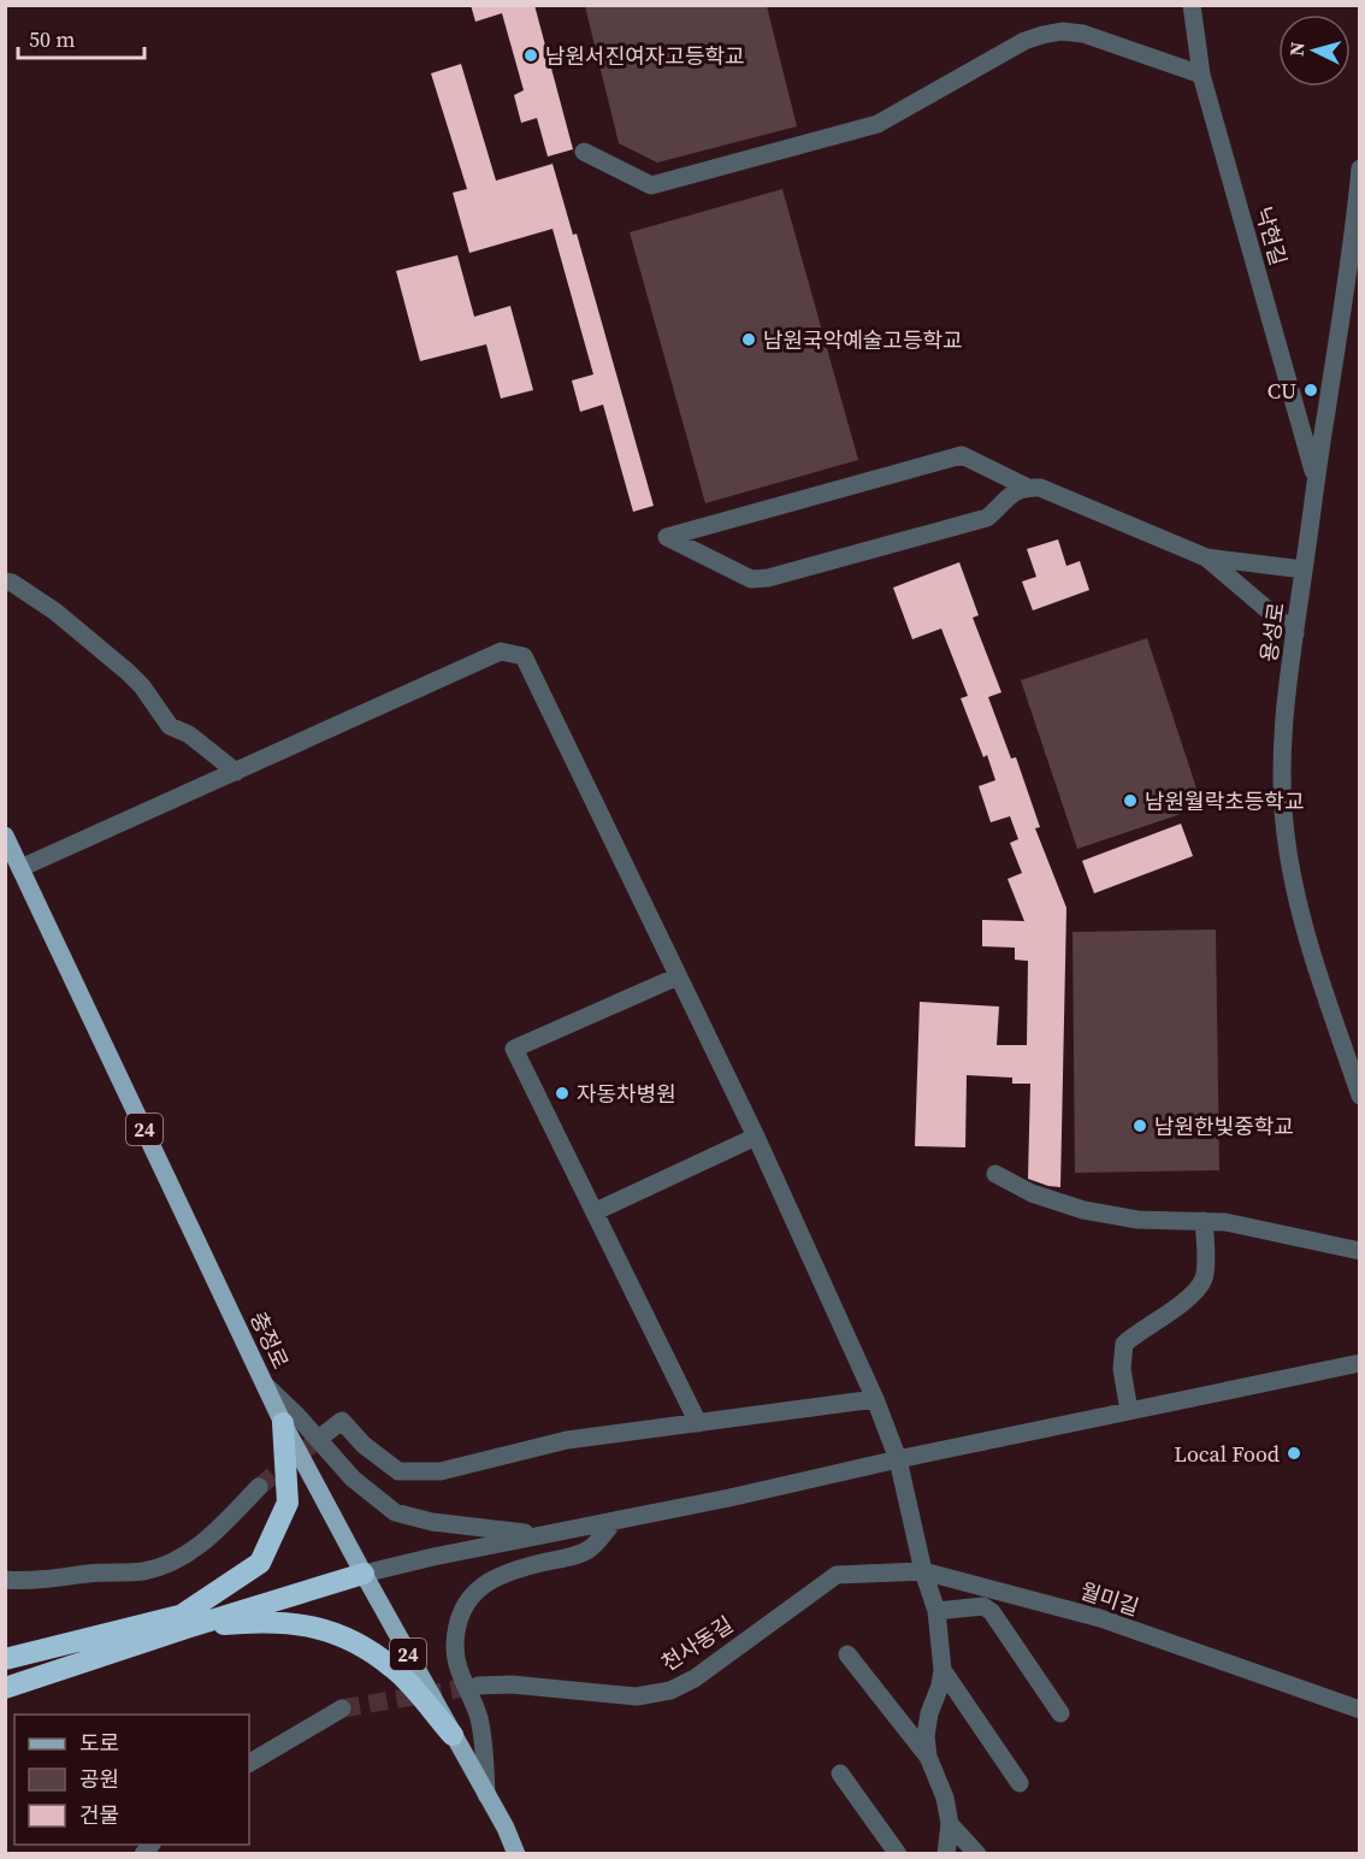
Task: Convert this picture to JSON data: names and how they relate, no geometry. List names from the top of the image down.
{
  "streets": {
    "main road": ["24", "충정로"],
    "street": [
      "낙현길",
      "용성로",
      "월미길",
      "천사동길"
    ]
  },
  "crossings": [
    ["낙현길", "용성로"],
    ["월미길", "천사동길"]
  ],
  "places": [
    "남원서진여자고등학교",
    "남원국악예술고등학교",
    "CU",
    "남원월락초등학교",
    "자동차병원",
    "남원한빛중학교",
    "Local Food"
  ],
  "legend": ["도로", "공원", "건물"],
  "scale_bar": "50 m",
  "north": "left"
}
